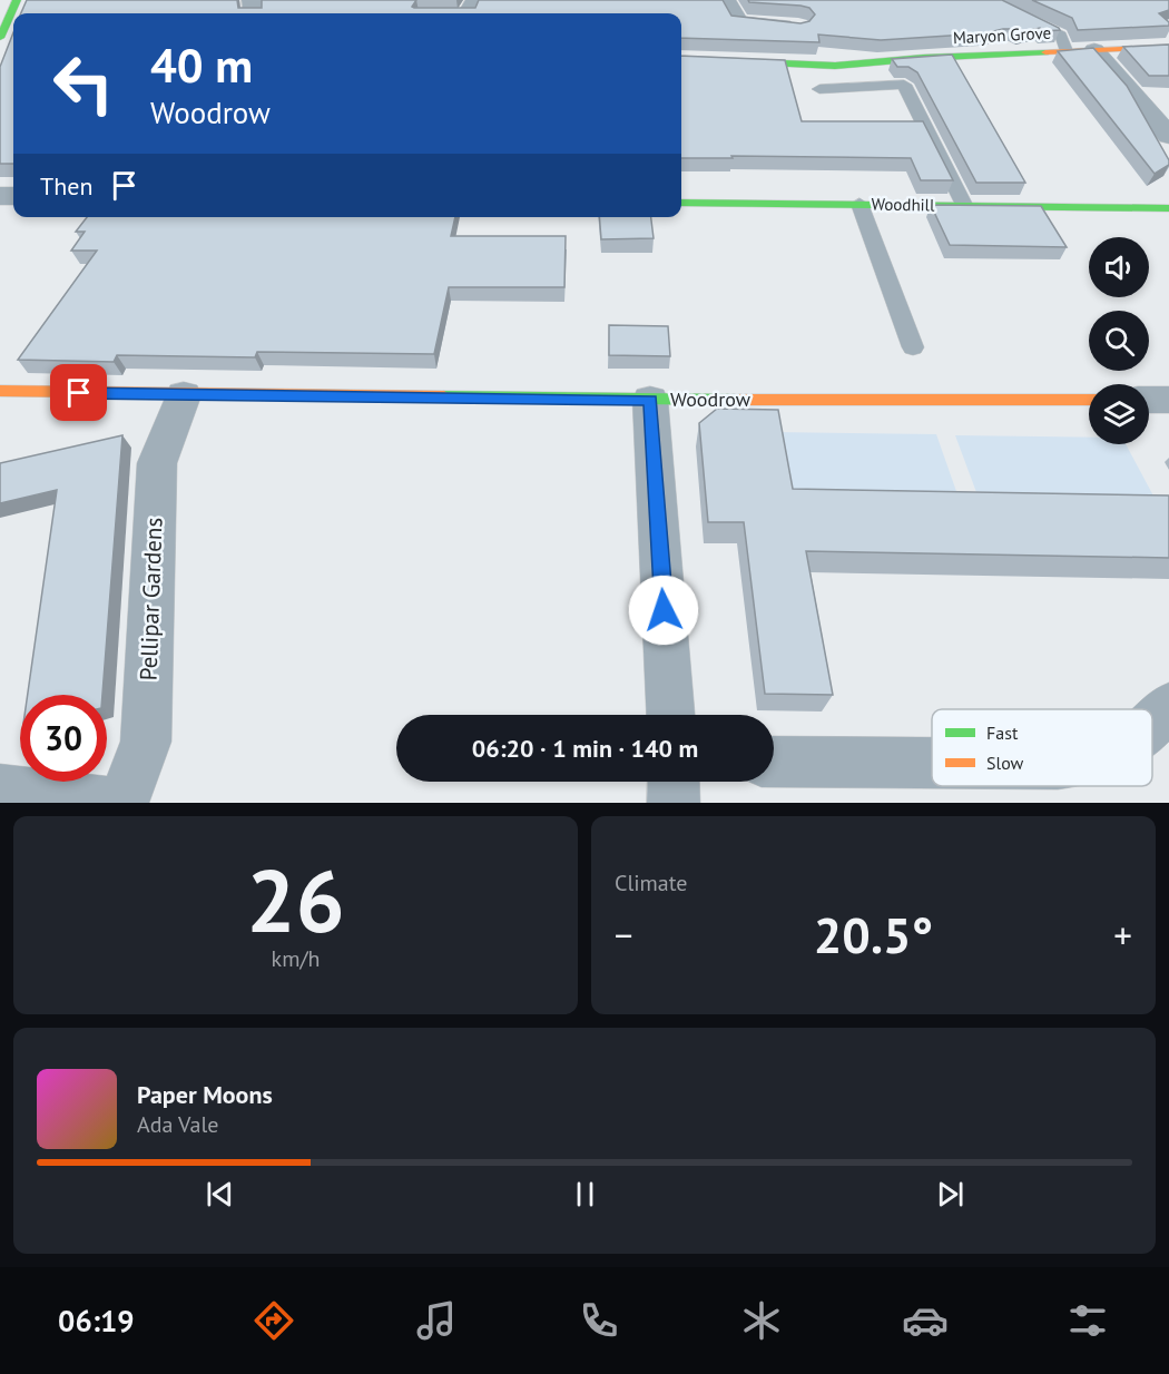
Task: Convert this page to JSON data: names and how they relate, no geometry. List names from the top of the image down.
{
  "streets": {
    "street": [
      "Maryon Grove",
      "Woodhill",
      "Woodrow",
      "Pellipar Gardens"
    ]
  },
  "crossings": [
    ["Woodrow", "Pellipar Gardens"]
  ],
  "legend": ["Fast", "Slow"],
  "page": {
    "turn": ["40 m", "Woodrow"],
    "then": "Then",
    "limit": "30",
    "trip": "06:20 · 1 min · 140 m",
    "tile": [
      ["26", "km/h"],
      "Climate"
    ],
    "heat": ["−", "20.5°", "+"],
    "song": ["Paper Moons", "Ada Vale"],
    "tabs": "06:19"
  }
}
